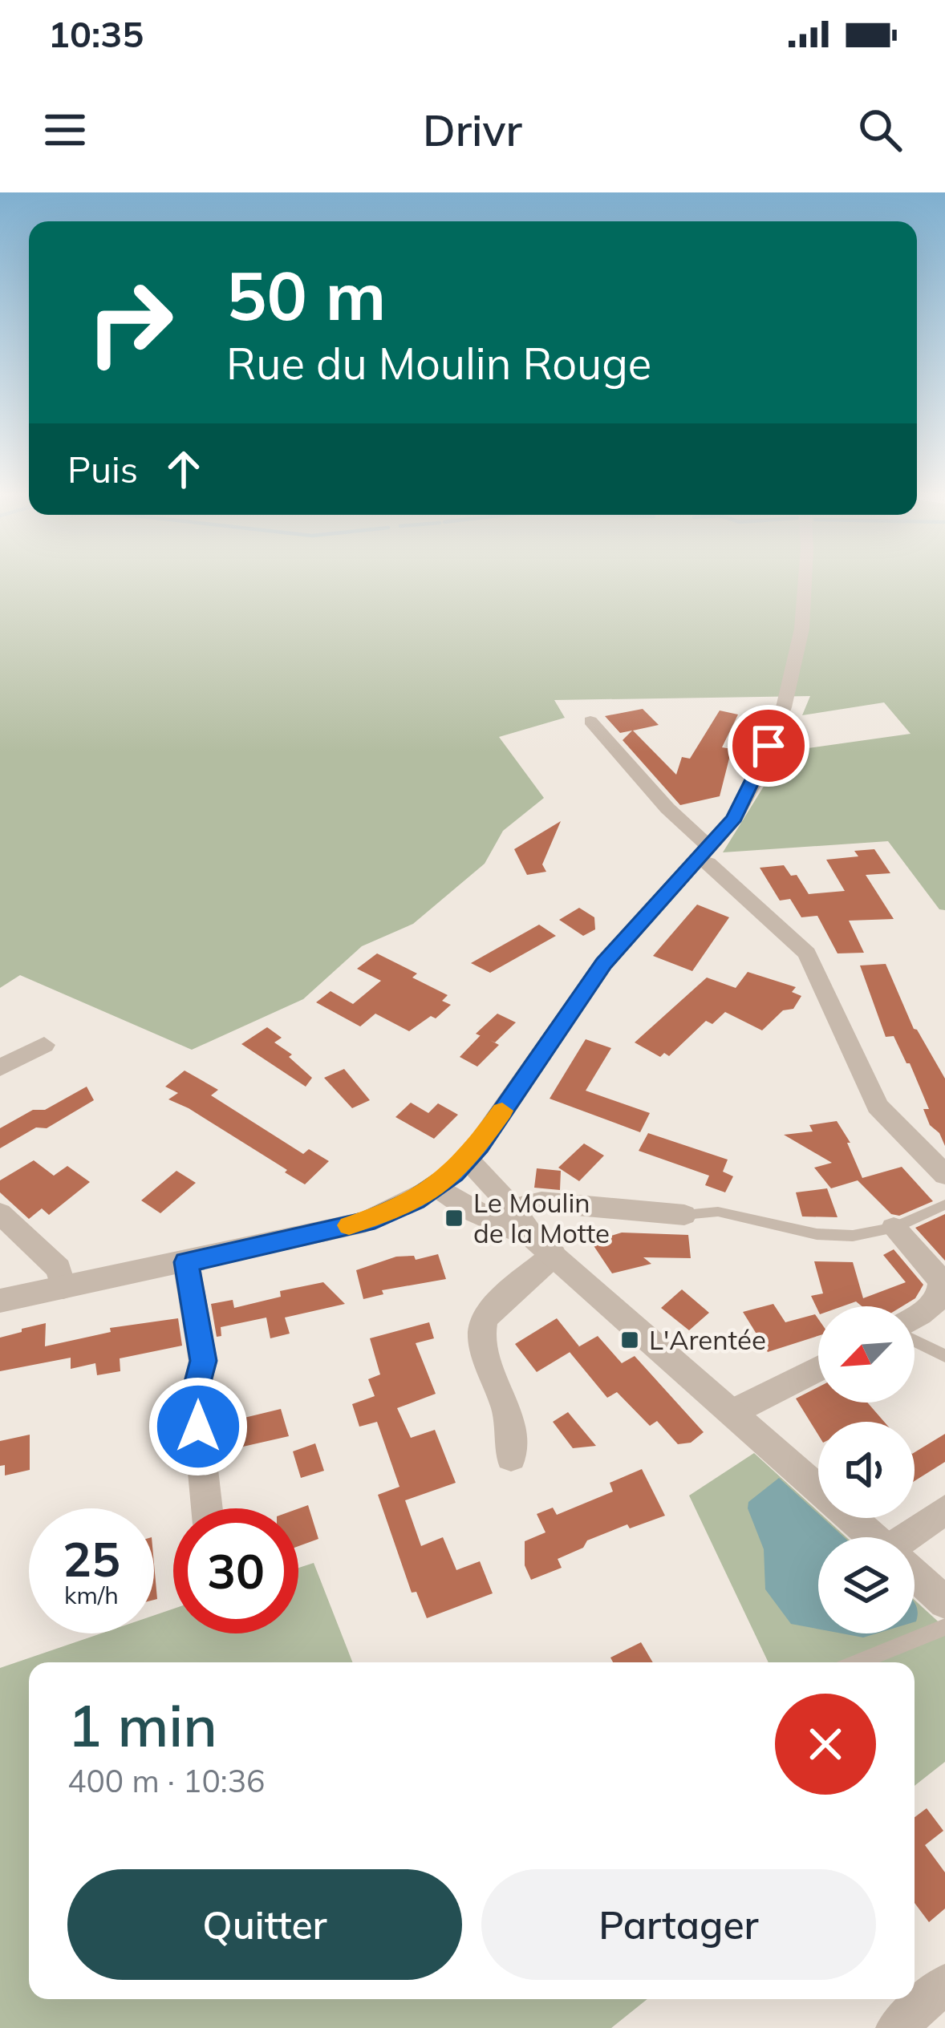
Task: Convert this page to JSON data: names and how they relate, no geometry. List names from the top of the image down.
{
  "places": {
    "transit": ["Le Moulin de la Motte", "L'Arentée"]
  },
  "north": "bottom left",
  "page": {
    "status": "10:35",
    "header": "Drivr",
    "turn": ["50 m", "Rue du Moulin Rouge"],
    "then": "Puis",
    "speed": "25 km/h",
    "limit": "30",
    "heading": ["1 min", "400 m · 10:36"],
    "buttons": ["Quitter", "Partager"]
  }
}
